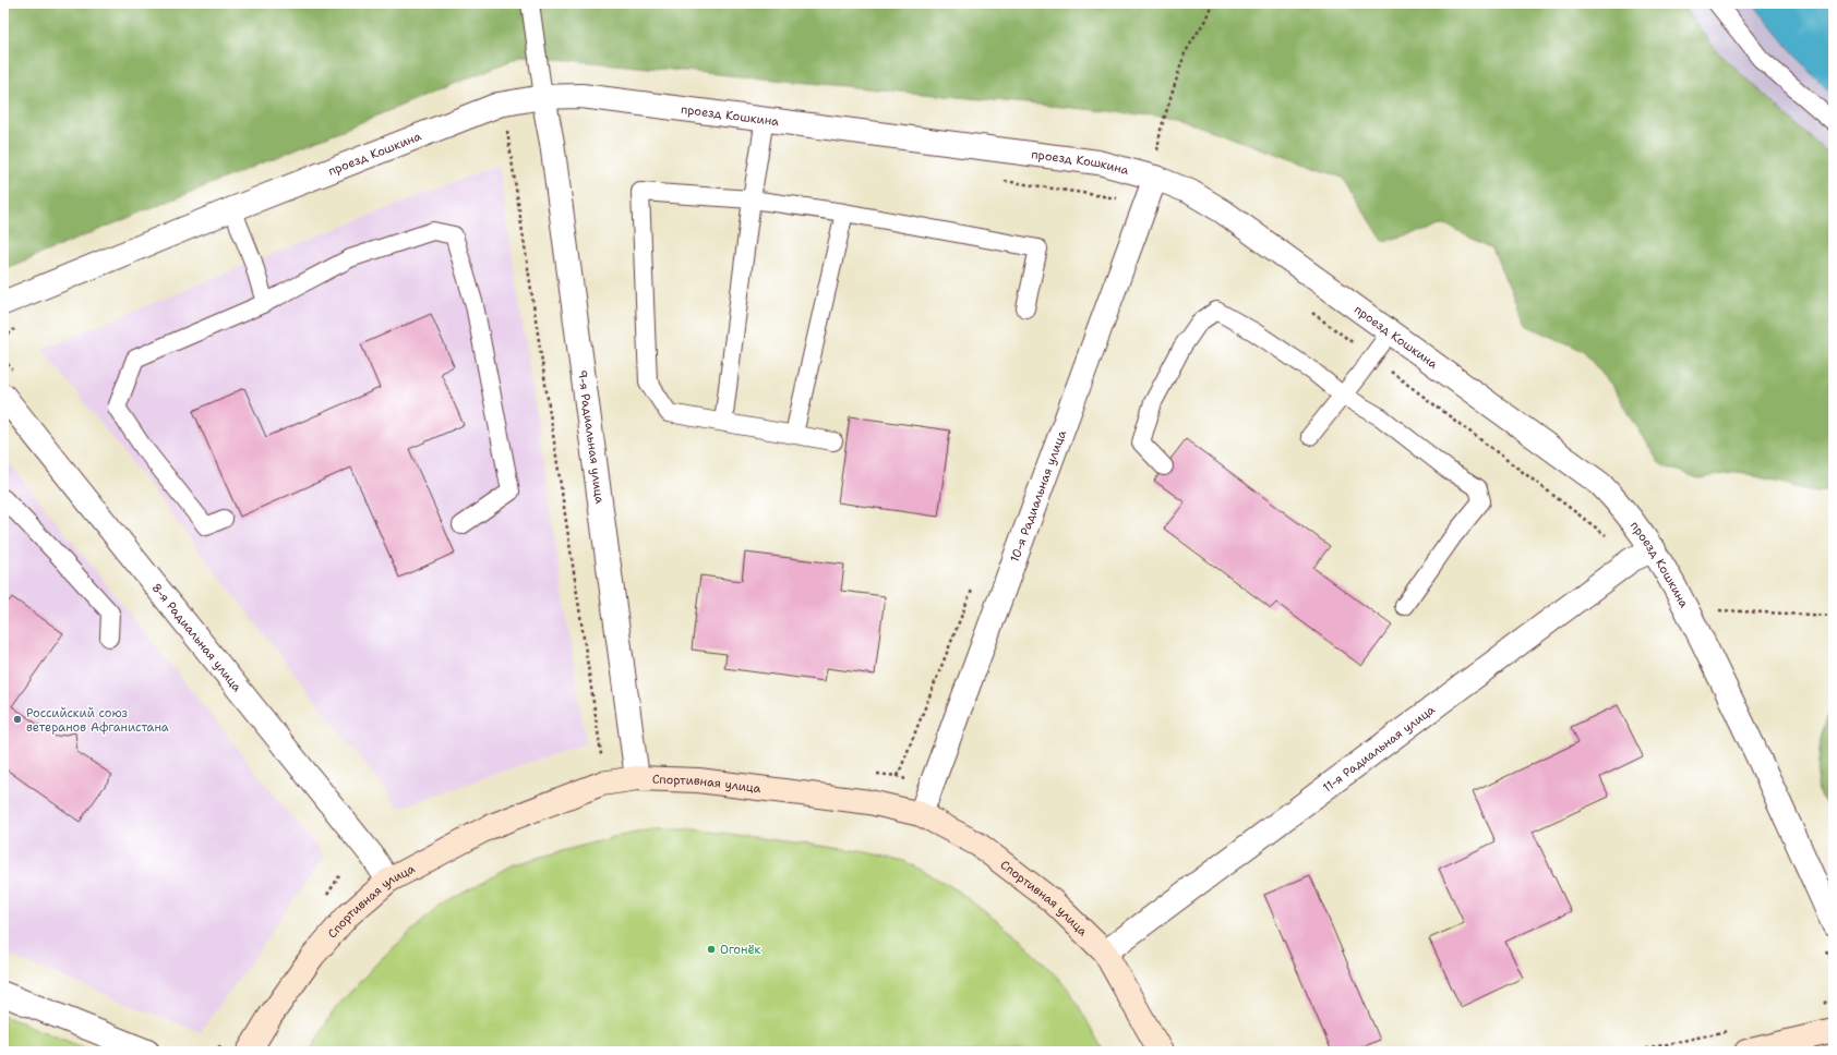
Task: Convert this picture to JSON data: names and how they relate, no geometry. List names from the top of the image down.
{
  "streets": {
    "main road": ["Спортивная улица"],
    "street": [
      "проезд Кошкина",
      "9-я Радиальная улица",
      "10-я Радиальная улица",
      "8-я Радиальная улица",
      "11-я Радиальная улица"
    ]
  },
  "crossings": [
    ["проезд Кошкина", "9-я Радиальная улица"],
    ["проезд Кошкина", "10-я Радиальная улица"],
    ["проезд Кошкина", "11-я Радиальная улица"],
    ["9-я Радиальная улица", "Спортивная улица"],
    ["10-я Радиальная улица", "Спортивная улица"],
    ["8-я Радиальная улица", "Спортивная улица"],
    ["11-я Радиальная улица", "Спортивная улица"]
  ],
  "places": ["Российский союз ветеранов Афганистана", "Огонёк"]
}
